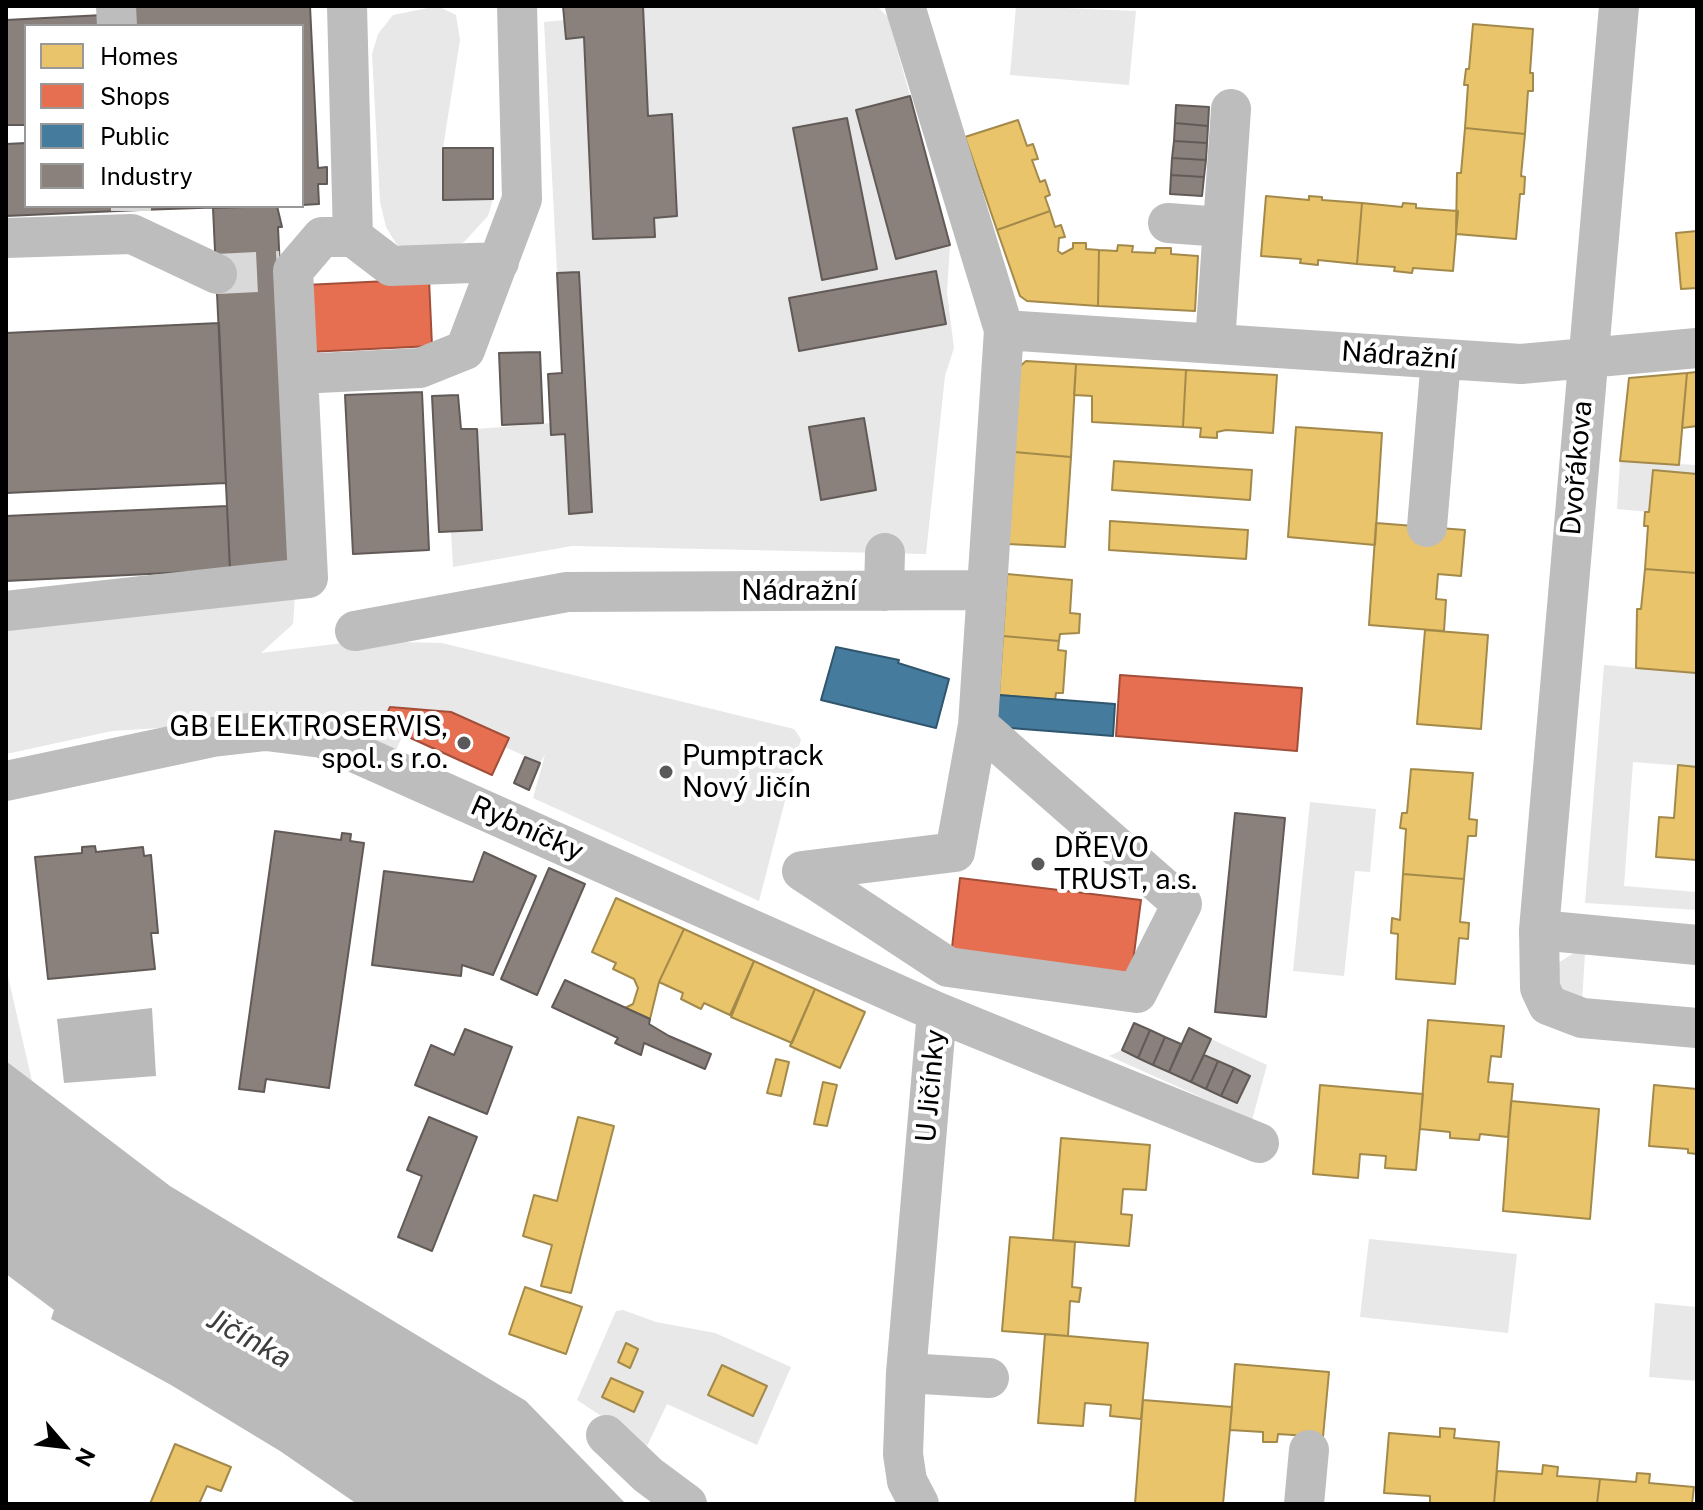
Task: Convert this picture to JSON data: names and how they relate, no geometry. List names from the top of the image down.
{
  "streets": {
    "street": [
      "Nádražní",
      "Dvořákova",
      "Rybníčky",
      "U Jičínky"
    ]
  },
  "crossings": [
    ["Nádražní", "Dvořákova"],
    ["Rybníčky", "U Jičínky"]
  ],
  "water": ["Jičínka"],
  "places": ["GB ELEKTROSERVIS, spol. s r.o.", "Pumptrack Nový Jičín", "DŘEVO TRUST, a.s."],
  "legend": [
    "Homes",
    "Shops",
    "Public",
    "Industry"
  ],
  "north": "bottom right"
}
